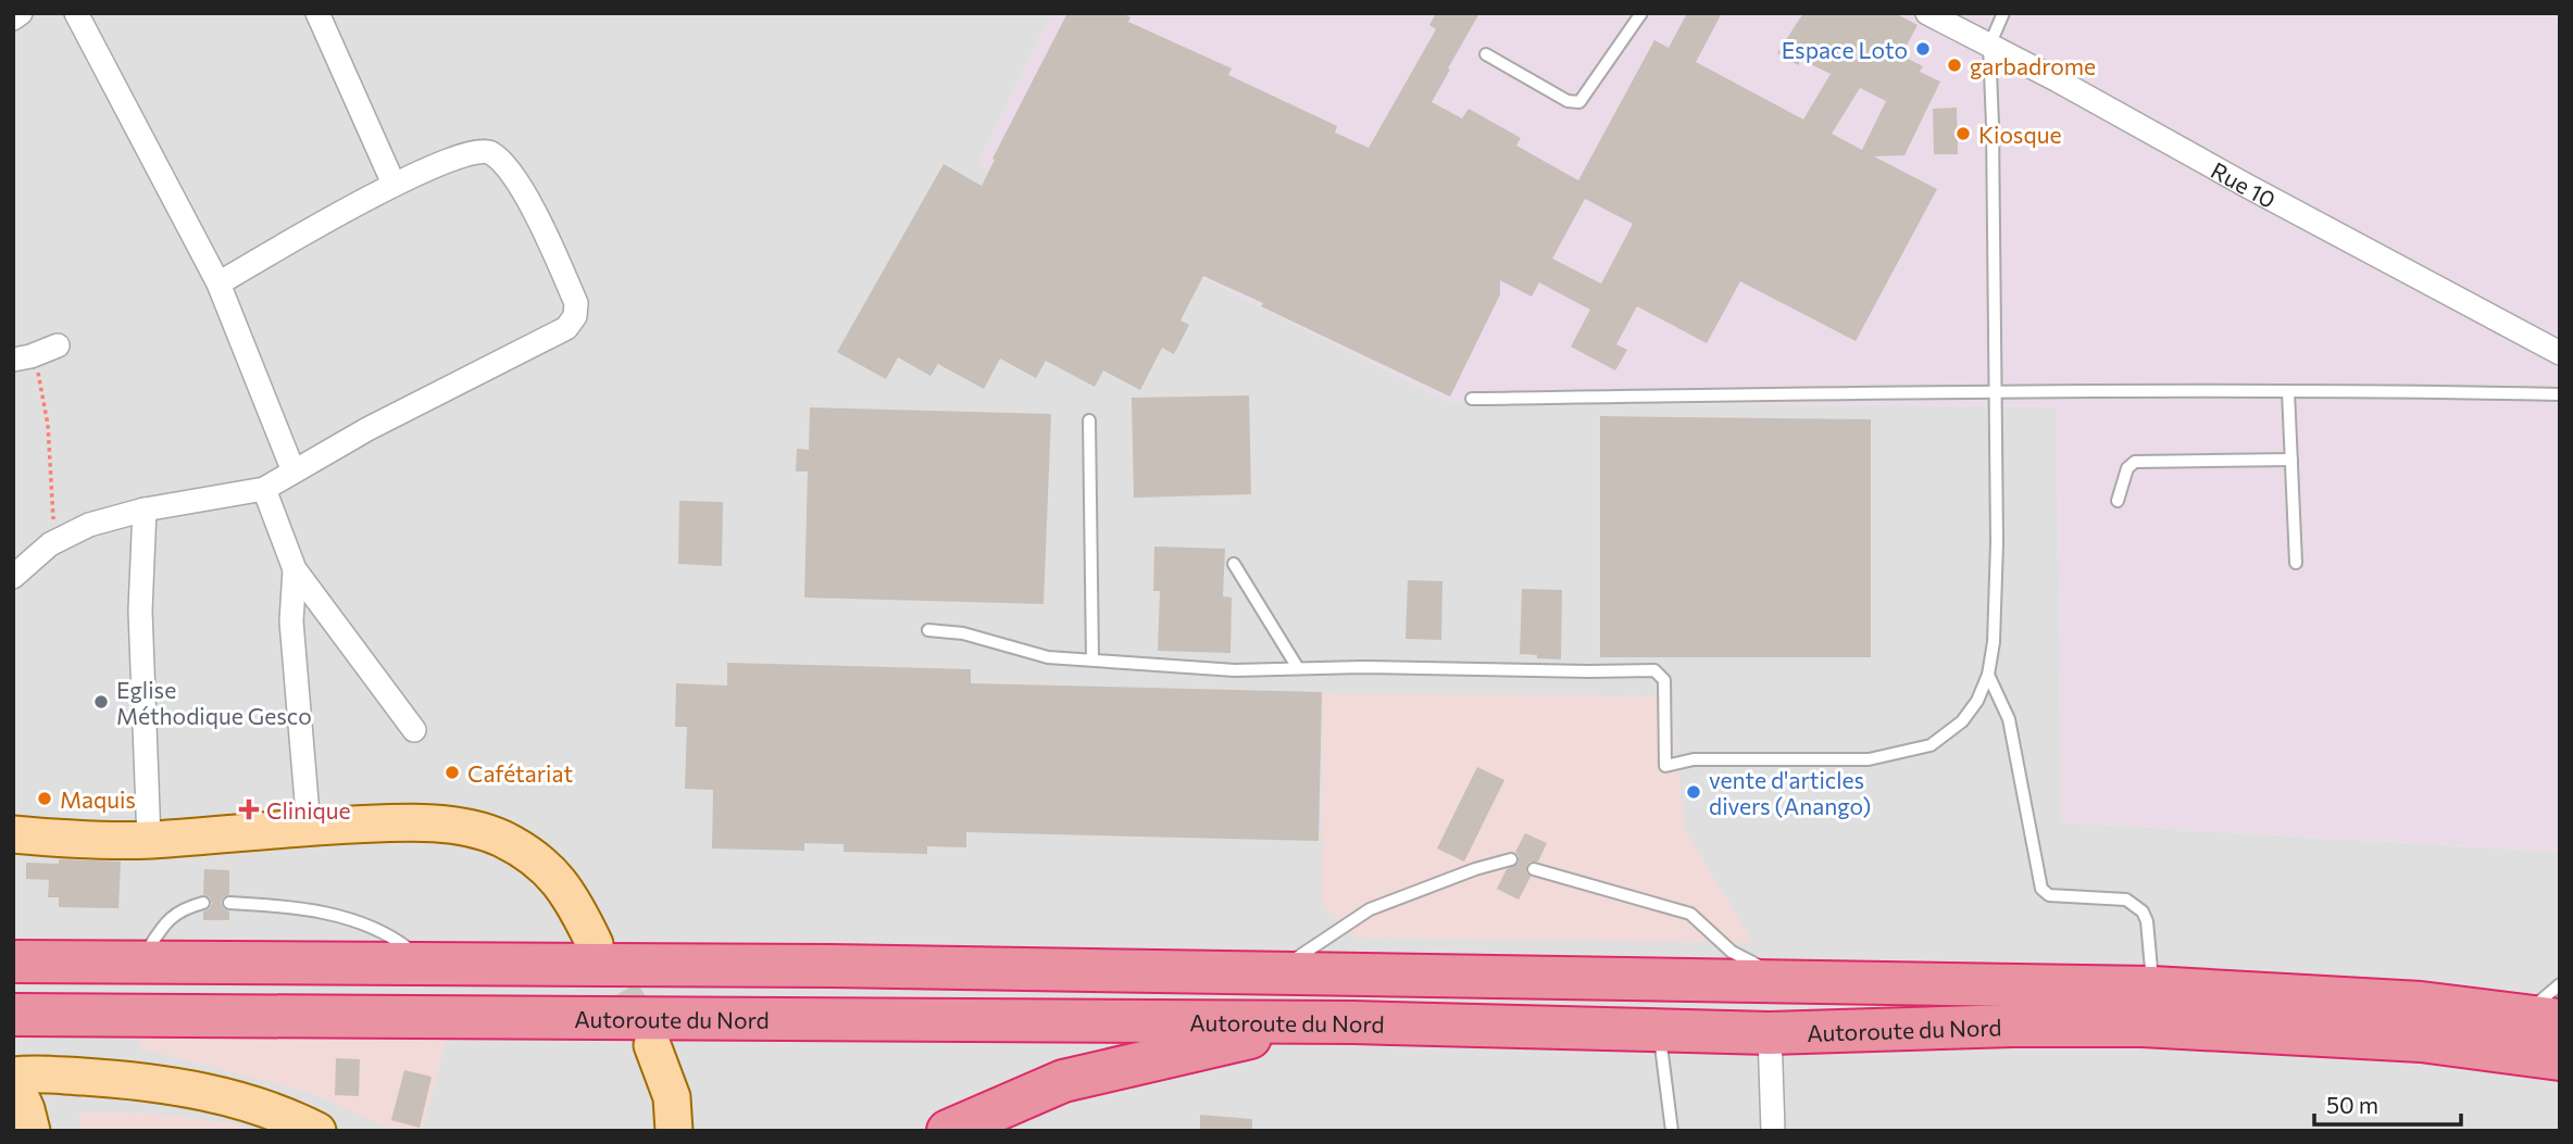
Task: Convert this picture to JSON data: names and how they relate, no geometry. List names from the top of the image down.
{
  "streets": {
    "highway": ["Autoroute du Nord"],
    "street": ["Rue 10"]
  },
  "places": {
    "other": [
      "Espace Loto",
      "garbadrome",
      "Kiosque",
      "Eglise Méthodique Gesco",
      "Cafétariat",
      "vente d'articles divers (Anango)",
      "Maquis"
    ],
    "health": ["Clinique"]
  },
  "scale_bar": "50 m"
}
